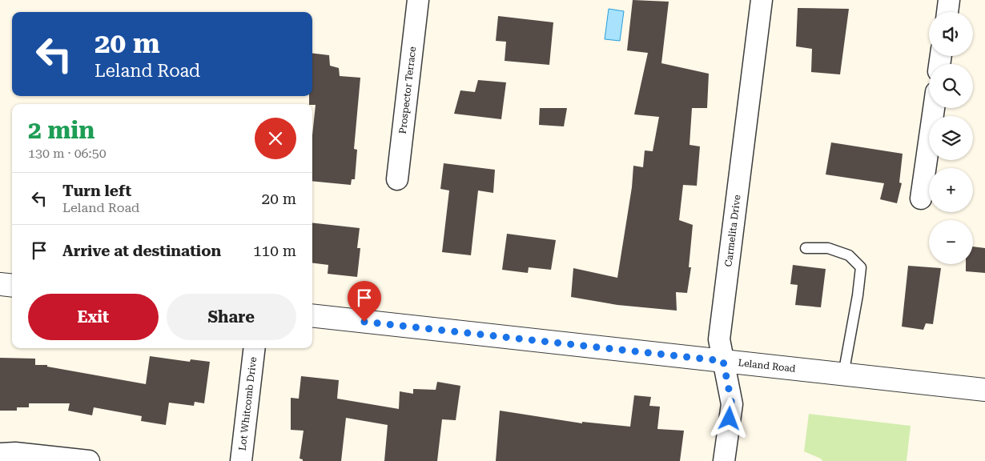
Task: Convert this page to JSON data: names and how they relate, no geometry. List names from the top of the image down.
{
  "streets": {
    "street": [
      "Prospector Terrace",
      "Carmelita Drive",
      "Leland Road",
      "Lot Whitcomb Drive"
    ]
  },
  "crossings": [
    ["Carmelita Drive", "Leland Road"]
  ],
  "page": {
    "map_buttons": ["+", "−"],
    "turn": ["20 m", "Leland Road"],
    "heading": ["2 min", "130 m · 06:50"],
    "list": [
      {
        "name": "Turn left",
        "note": "Leland Road",
        "value": "20 m"
      },
      {
        "name": "Arrive at destination",
        "value": "110 m"
      }
    ],
    "buttons": ["Exit", "Share"]
  }
}
